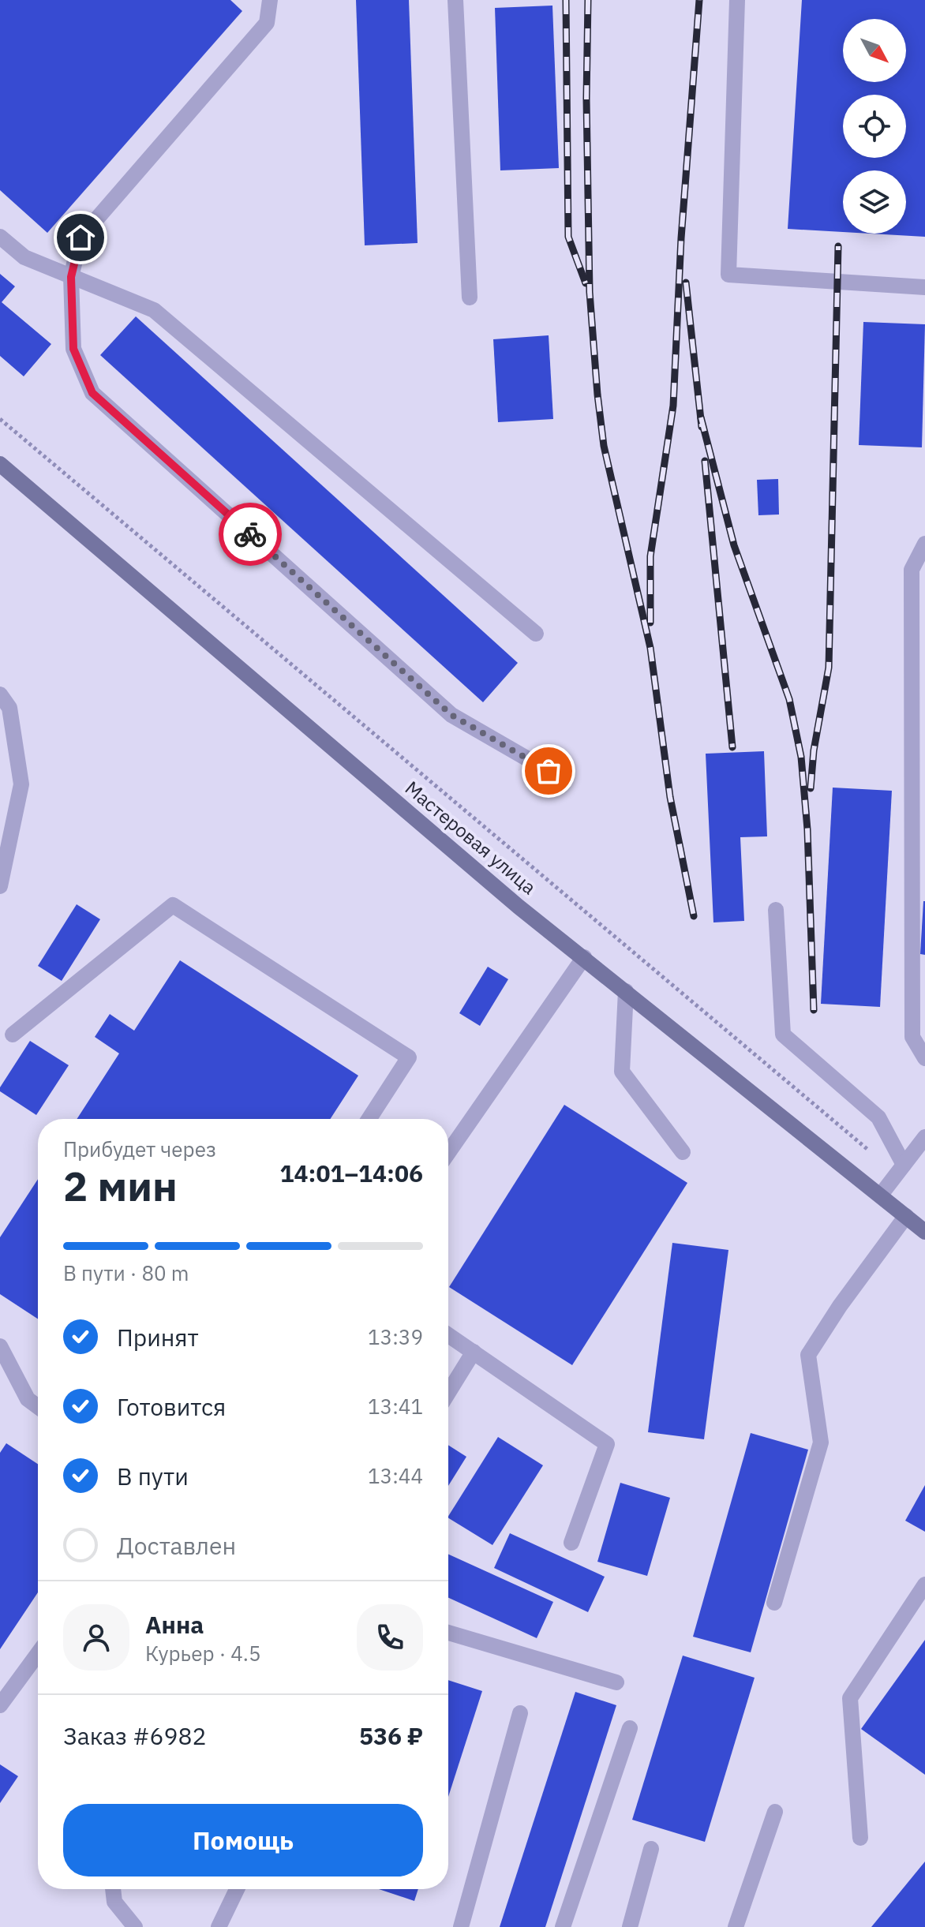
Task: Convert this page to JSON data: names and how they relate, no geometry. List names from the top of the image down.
{
  "streets": {
    "main road": ["Мастеровая улица"]
  },
  "north": "bottom right",
  "page": {
    "heading": ["2 мин", "Прибудет через", "14:01–14:06"],
    "panel": [
      "Анна",
      "Курьер · 4.5",
      "Заказ #6982",
      "536 ₽"
    ],
    "bar": "В пути · 80 m",
    "list": [
      ["Принят", "13:39"],
      ["Готовится", "13:41"],
      ["В пути", "13:44"],
      "Доставлен"
    ],
    "buttons": "Помощь"
  }
}
